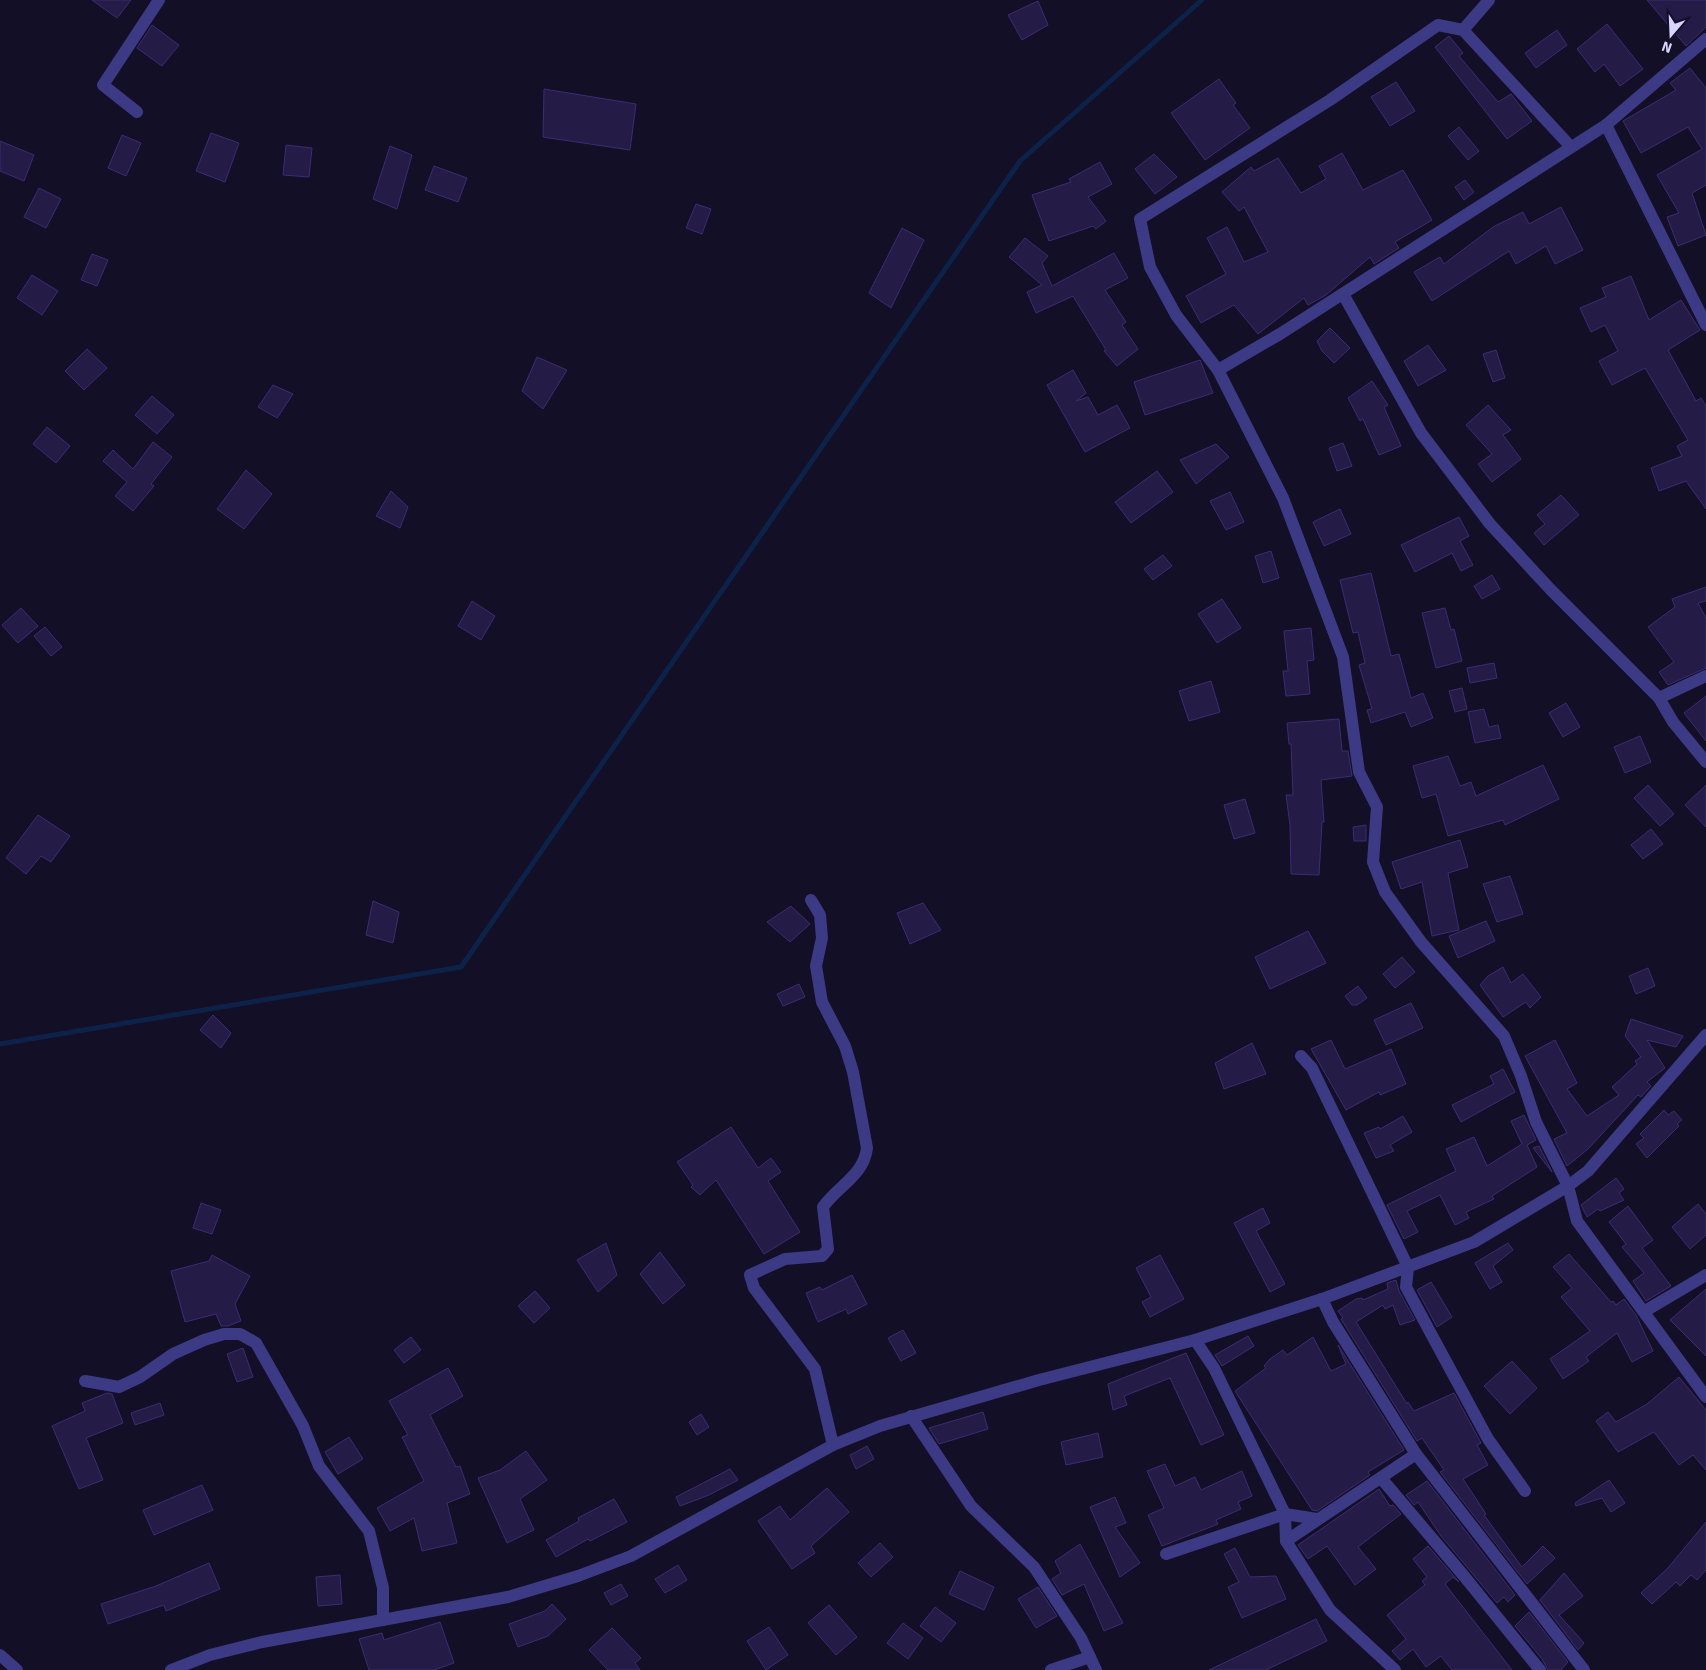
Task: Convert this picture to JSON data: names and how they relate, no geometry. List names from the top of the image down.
{
  "north": "bottom"
}
